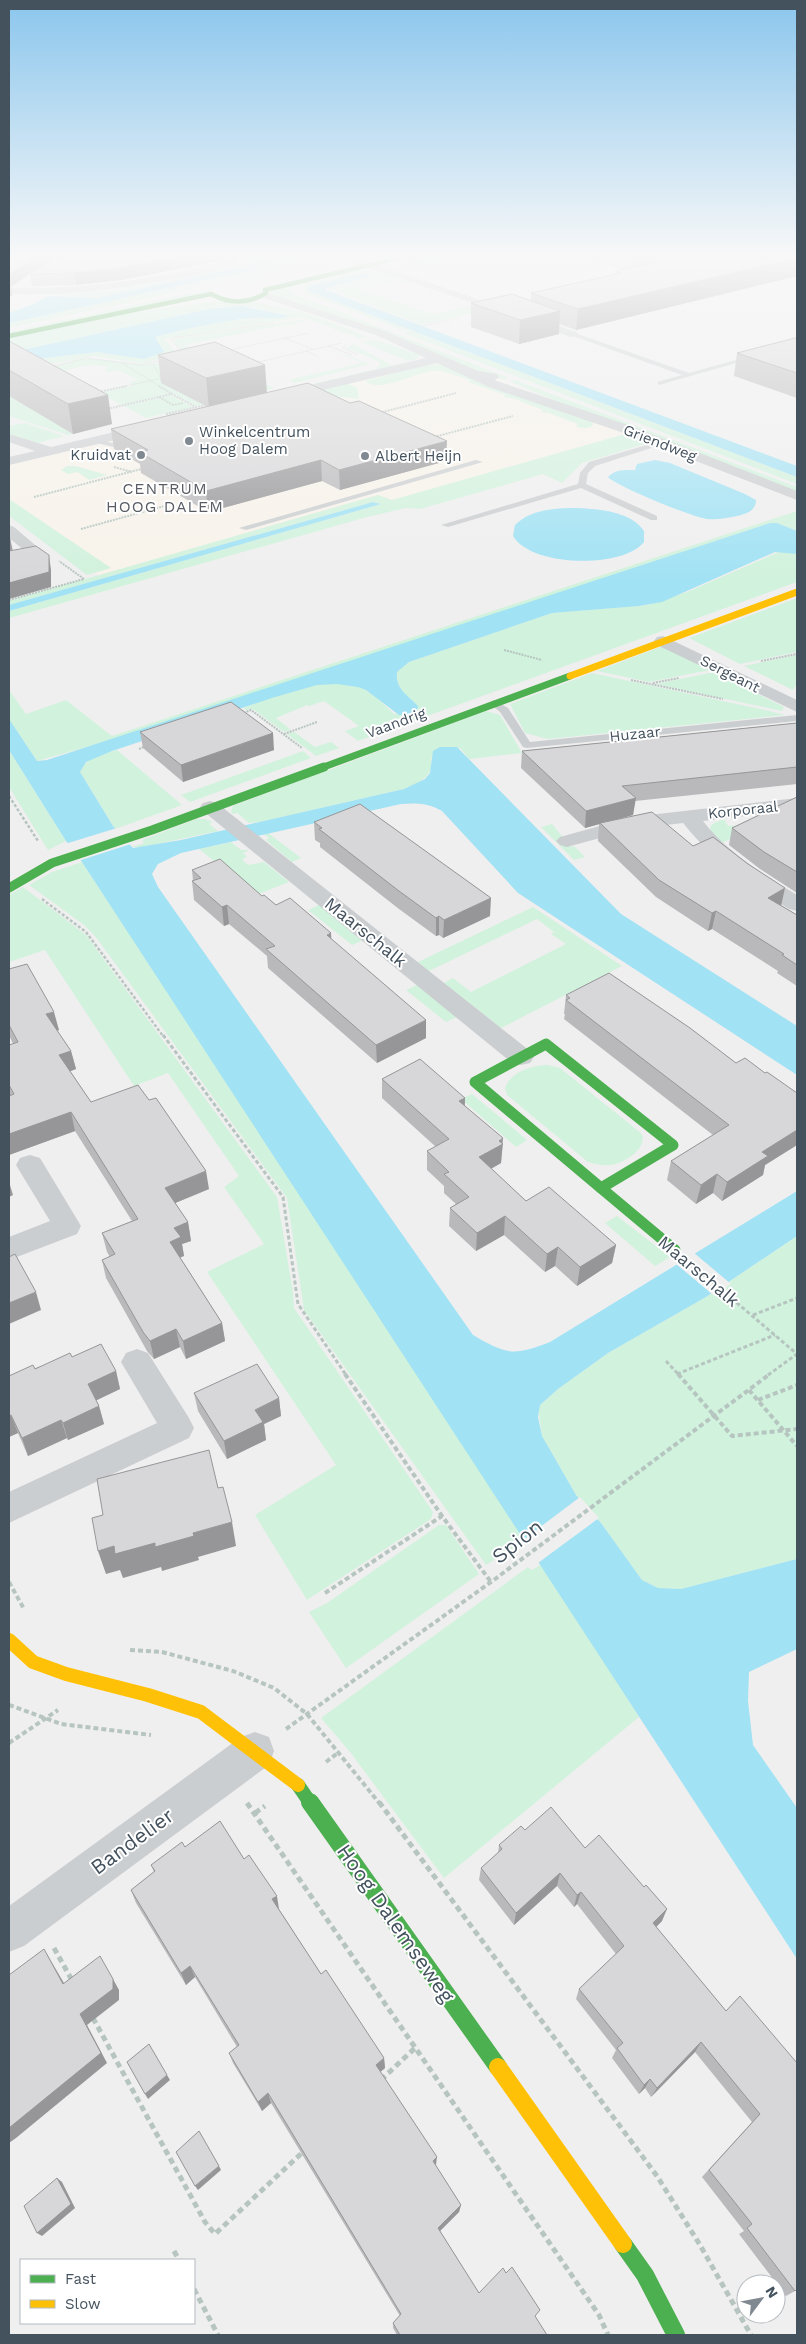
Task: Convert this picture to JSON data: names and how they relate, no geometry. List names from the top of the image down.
{
  "streets": {
    "street": [
      "Griendweg",
      "Sergeant",
      "Vaandrig",
      "Korporaal",
      "Maarschalk",
      "Bandelier",
      "Hoog Dalemseweg"
    ],
    "lane": ["Huzaar"],
    "path": ["Spion"]
  },
  "crossings": [
    ["Sergeant", "Vaandrig"],
    ["Vaandrig", "Huzaar"],
    ["Vaandrig", "Maarschalk"],
    ["Maarschalk", "Spion"],
    ["Spion", "Bandelier"],
    ["Spion", "Hoog Dalemseweg"],
    ["Bandelier", "Hoog Dalemseweg"]
  ],
  "districts": ["CENTRUM HOOG DALEM"],
  "places": ["Winkelcentrum Hoog Dalem", "Kruidvat", "Albert Heijn"],
  "legend": ["Fast", "Slow"],
  "north": "top right"
}
